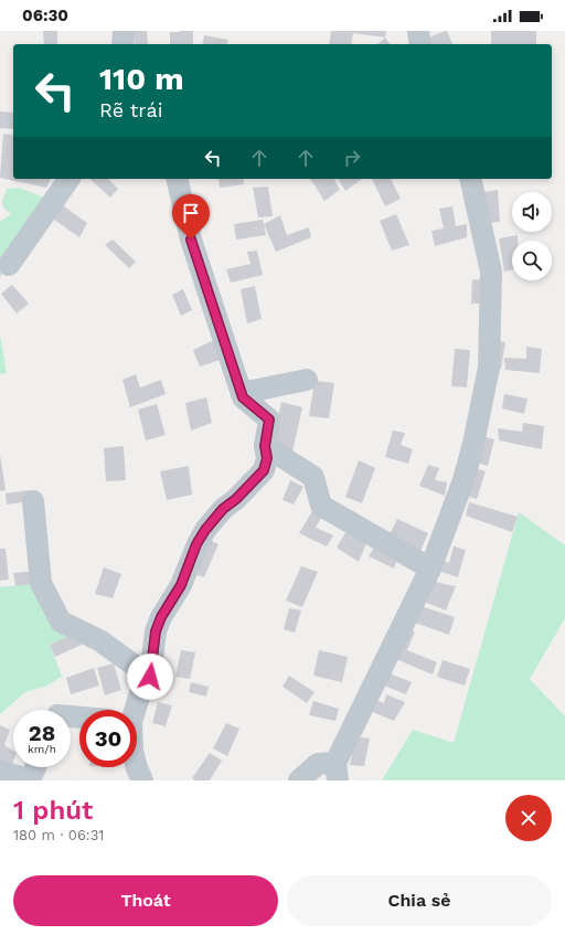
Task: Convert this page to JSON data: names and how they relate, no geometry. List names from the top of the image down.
{
  "page": {
    "status": "06:30",
    "turn": ["110 m", "Rẽ trái"],
    "speed": "28 km/h",
    "limit": "30",
    "heading": ["1 phút", "180 m · 06:31"],
    "buttons": ["Thoát", "Chia sẻ"]
  }
}
